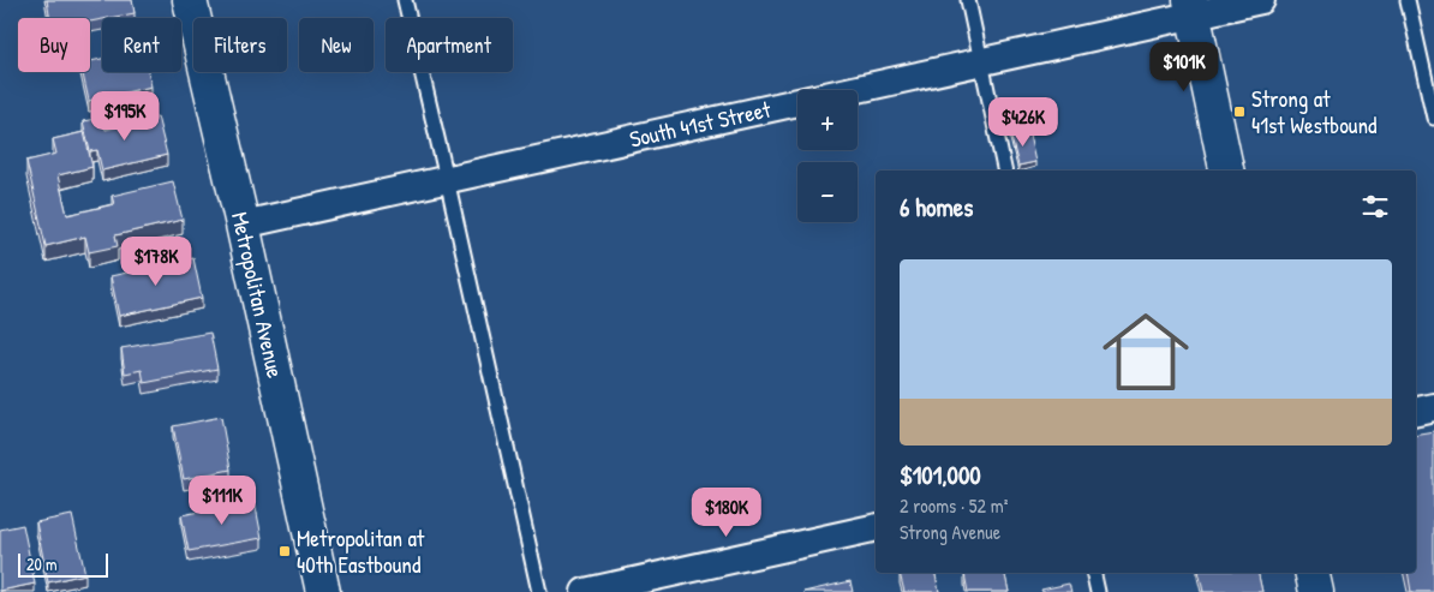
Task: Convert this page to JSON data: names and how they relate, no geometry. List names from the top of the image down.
{
  "streets": {
    "main road": ["Metropolitan Avenue"],
    "street": ["South 41st Street"]
  },
  "crossings": [
    ["South 41st Street", "Metropolitan Avenue"]
  ],
  "places": {
    "transit": ["Strong at 41st Westbound", "Metropolitan at 40th Eastbound"]
  },
  "scale_bar": "20 m",
  "page": {
    "chip": [
      "Buy",
      "Rent",
      "Filters",
      "New",
      "Apartment"
    ],
    "price": [
      "$101K",
      "$195K",
      "$426K",
      "$178K",
      "$111K",
      "$180K"
    ],
    "map_buttons": ["+", "−"],
    "heading": "6 homes",
    "list": [
      {
        "name": "$101,000",
        "note": "2 rooms · 52 m² · Strong Avenue"
      }
    ],
    "scale": "20 m"
  }
}
